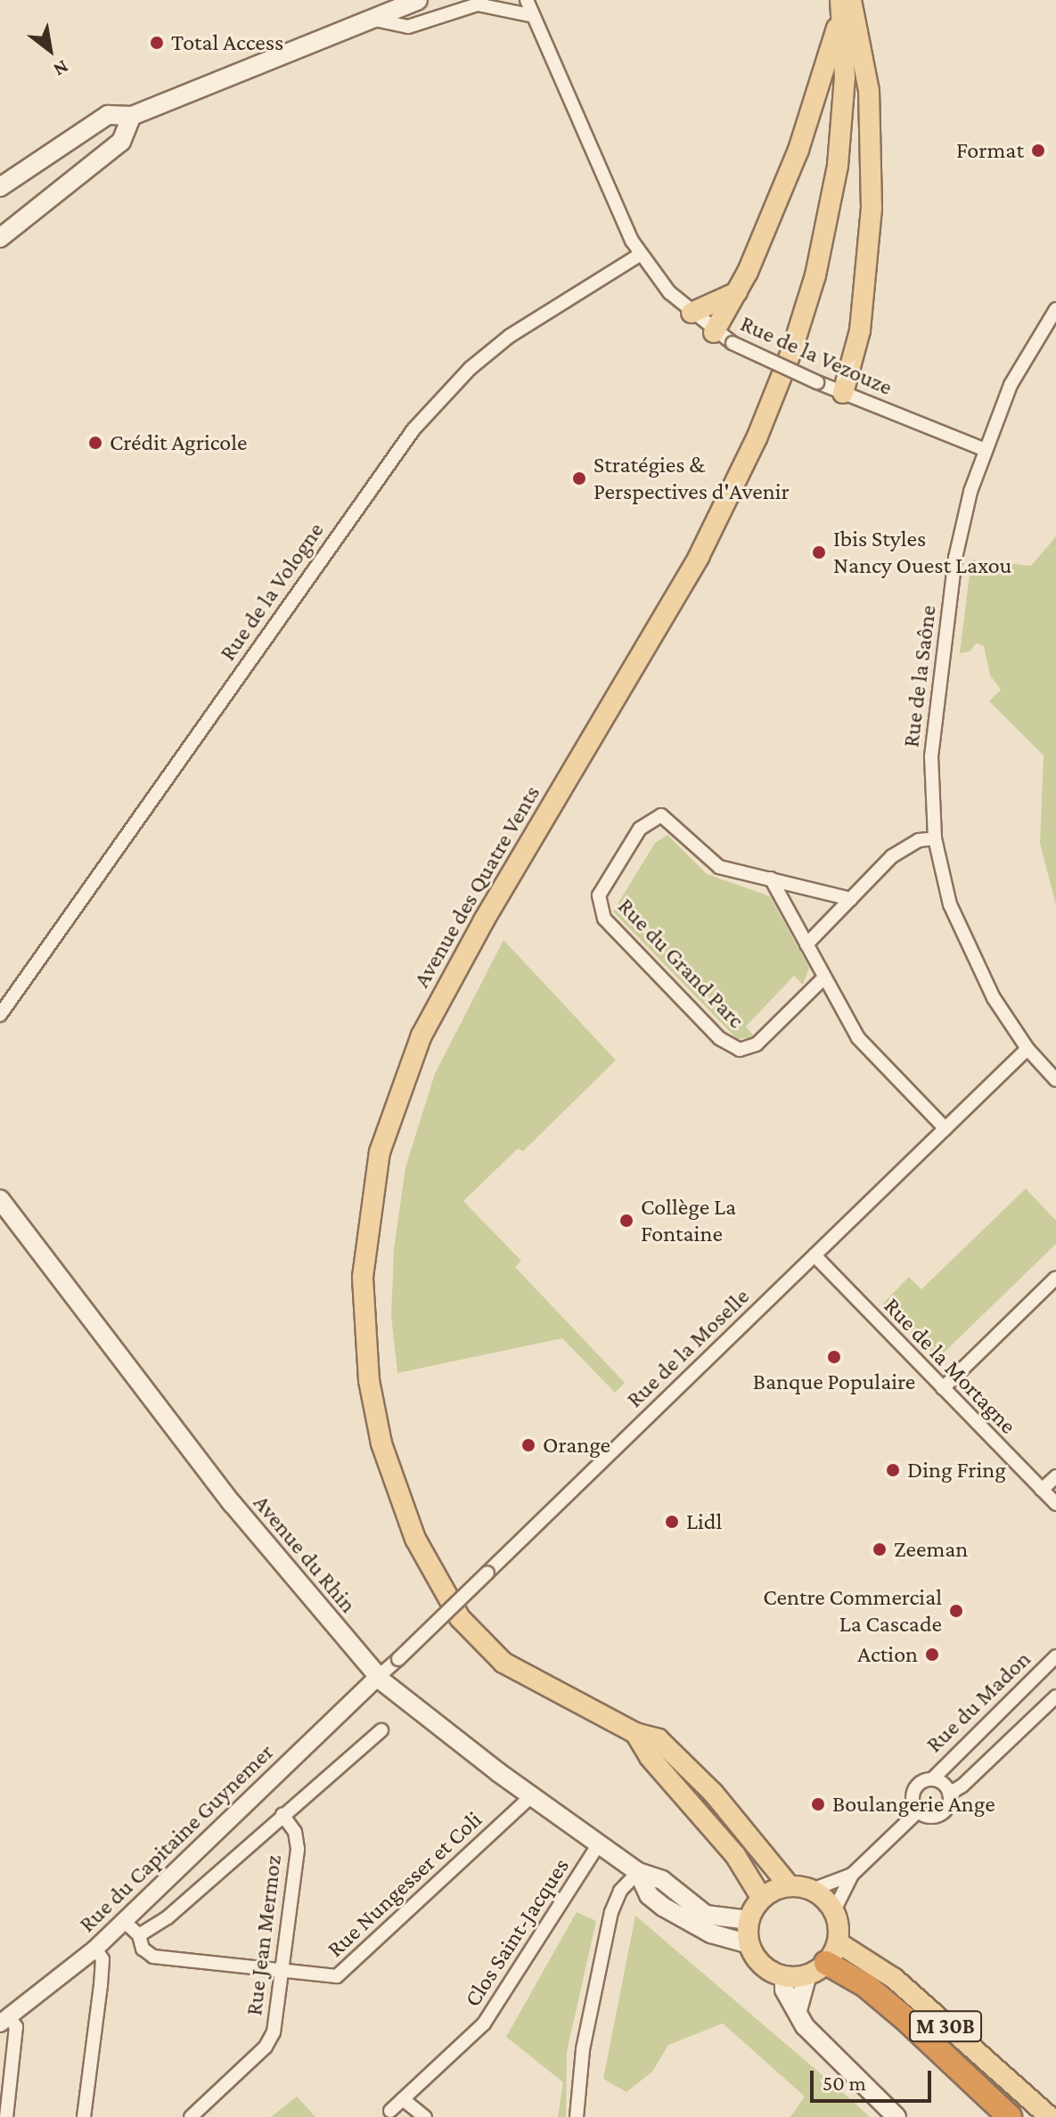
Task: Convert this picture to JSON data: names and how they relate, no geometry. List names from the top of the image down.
{
  "streets": {
    "main road": ["Avenue des Quatre Vents", "Avenue du Rhin", "M 30B"],
    "street": [
      "Rue de la Vezouze",
      "Rue de la Vologne",
      "Rue de la Saône",
      "Rue du Grand Parc",
      "Rue de la Moselle",
      "Rue de la Mortagne",
      "Rue du Madon",
      "Rue du Capitaine Guynemer",
      "Rue Nungesser et Coli",
      "Clos Saint-Jacques",
      "Rue Jean Mermoz"
    ]
  },
  "crossings": [
    ["Rue de la Vezouze", "Rue de la Vologne"],
    ["Rue de la Vezouze", "Rue de la Saône"],
    ["Rue de la Saône", "Rue de la Moselle"],
    ["Avenue des Quatre Vents", "Avenue du Rhin"],
    ["Avenue des Quatre Vents", "M 30B"],
    ["Rue de la Moselle", "Rue de la Mortagne"],
    ["Rue de la Moselle", "Avenue du Rhin"],
    ["Rue de la Moselle", "Rue du Capitaine Guynemer"],
    ["Avenue du Rhin", "Rue du Capitaine Guynemer"],
    ["Avenue du Rhin", "Rue Nungesser et Coli"],
    ["Avenue du Rhin", "Clos Saint-Jacques"],
    ["Avenue du Rhin", "M 30B"],
    ["Rue Nungesser et Coli", "Rue Jean Mermoz"]
  ],
  "places": [
    "Total Access",
    "Format",
    "Crédit Agricole",
    "Stratégies & Perspectives d'Avenir",
    "Ibis Styles Nancy Ouest Laxou",
    "Collège La Fontaine",
    "Banque Populaire",
    "Orange",
    "Ding Fring",
    "Lidl",
    "Zeeman",
    "Centre Commercial La Cascade",
    "Action",
    "Boulangerie Ange"
  ],
  "scale_bar": "50 m",
  "north": "bottom right"
}
